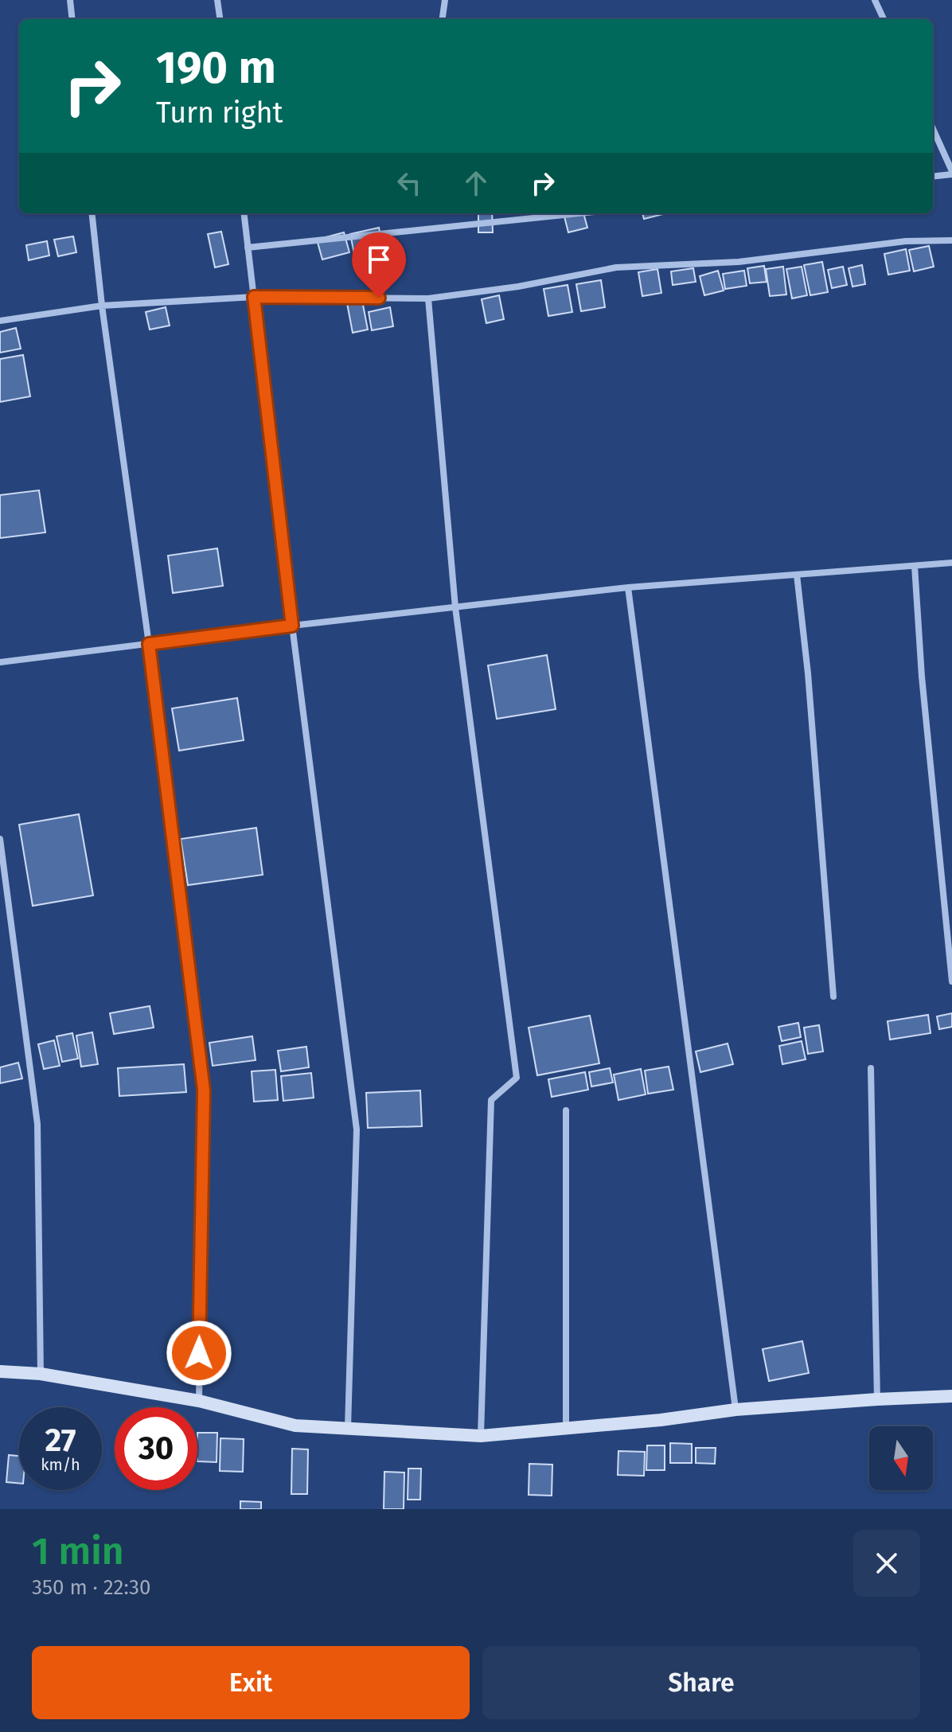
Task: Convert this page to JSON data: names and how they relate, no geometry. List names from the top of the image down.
{
  "north": "bottom",
  "page": {
    "turn": ["190 m", "Turn right"],
    "speed": "27 km/h",
    "limit": "30",
    "heading": ["1 min", "350 m · 22:30"],
    "buttons": ["Exit", "Share"]
  }
}
